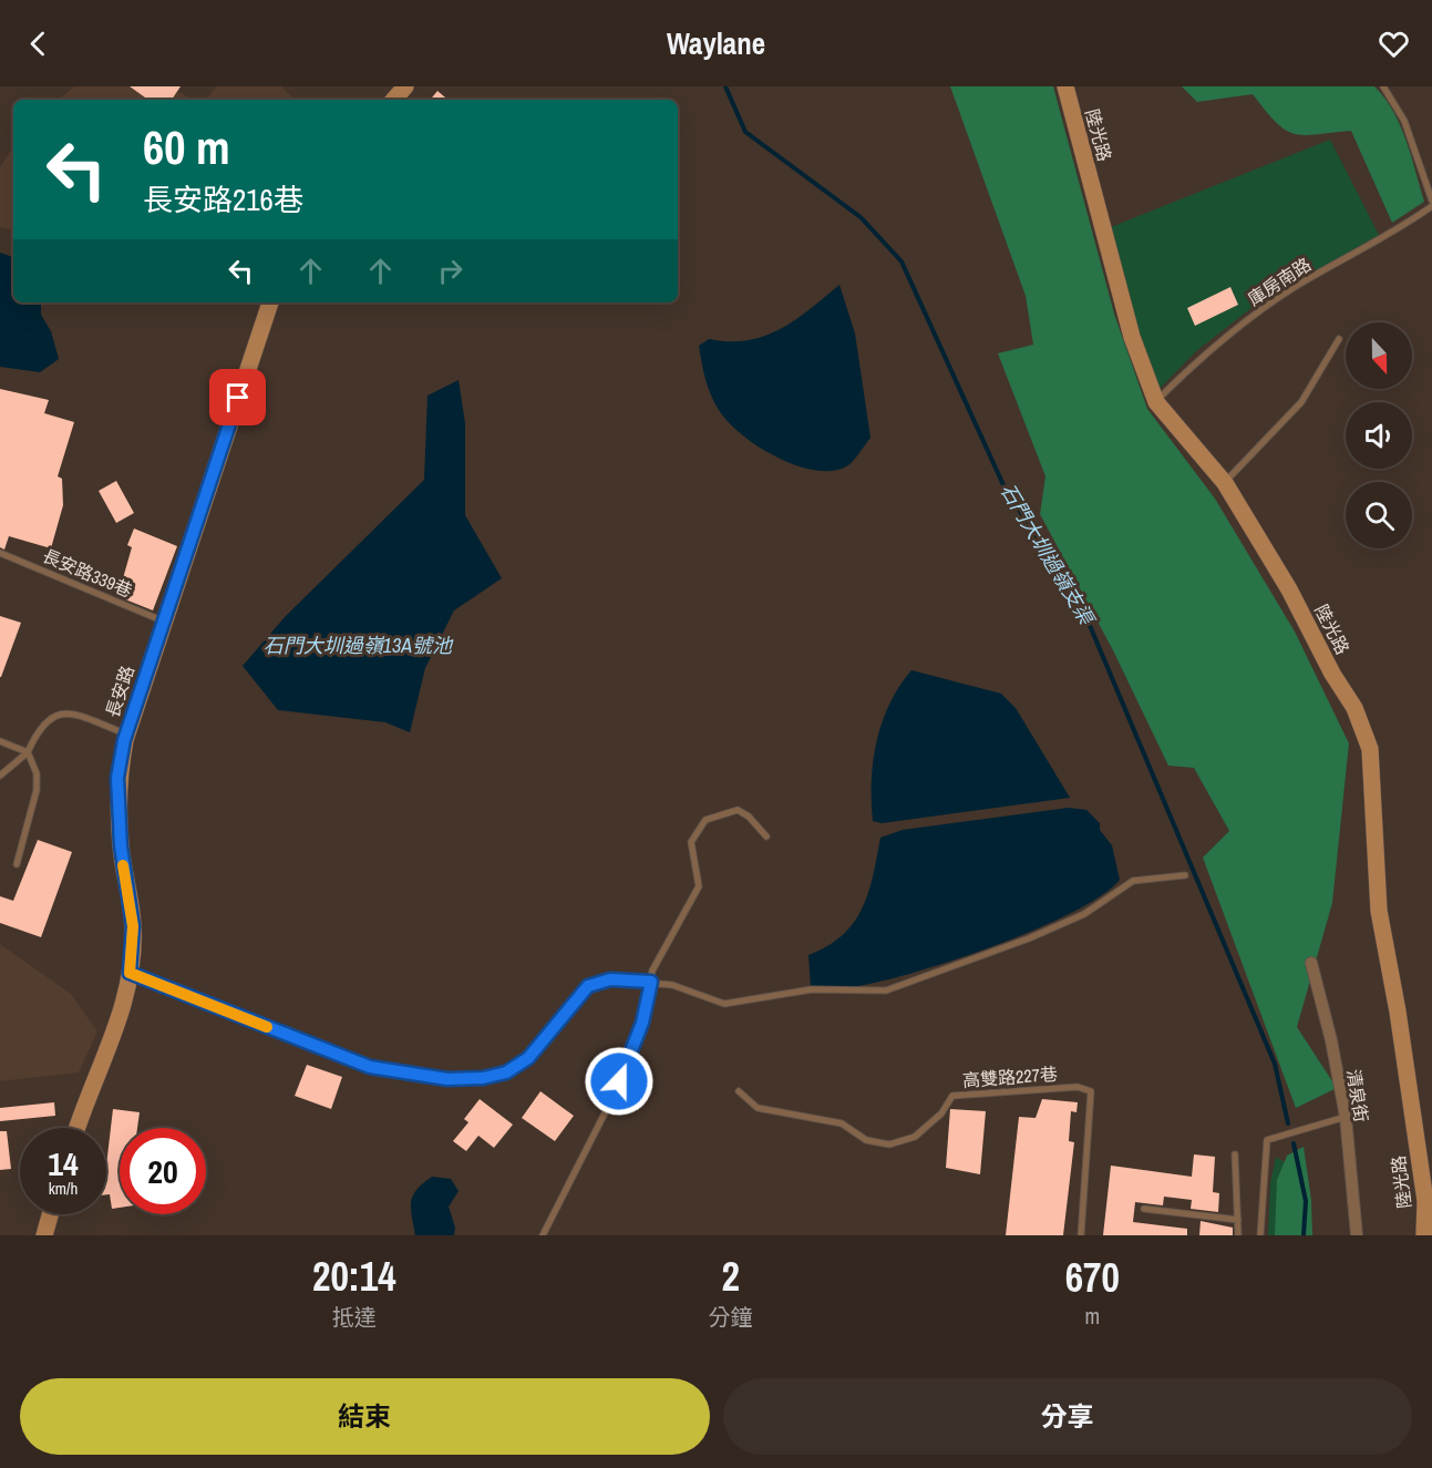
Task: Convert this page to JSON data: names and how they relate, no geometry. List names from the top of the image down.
{
  "streets": {
    "street": ["陸光路", "長安路", "清泉街"],
    "lane": ["庫房南路", "長安路339巷", "高雙路227巷"]
  },
  "crossings": [
    ["陸光路", "庫房南路"],
    ["長安路339巷", "長安路"]
  ],
  "water": ["石門大圳過嶺支渠", "石門大圳過嶺13A號池"],
  "north": "bottom",
  "page": {
    "header": "Waylane",
    "turn": ["60 m", "長安路216巷"],
    "speed": "14 km/h",
    "limit": "20",
    "eta": [
      "20:14",
      "抵達",
      "2",
      "分鐘",
      "670",
      "m"
    ],
    "buttons": ["結束", "分享"]
  }
}
